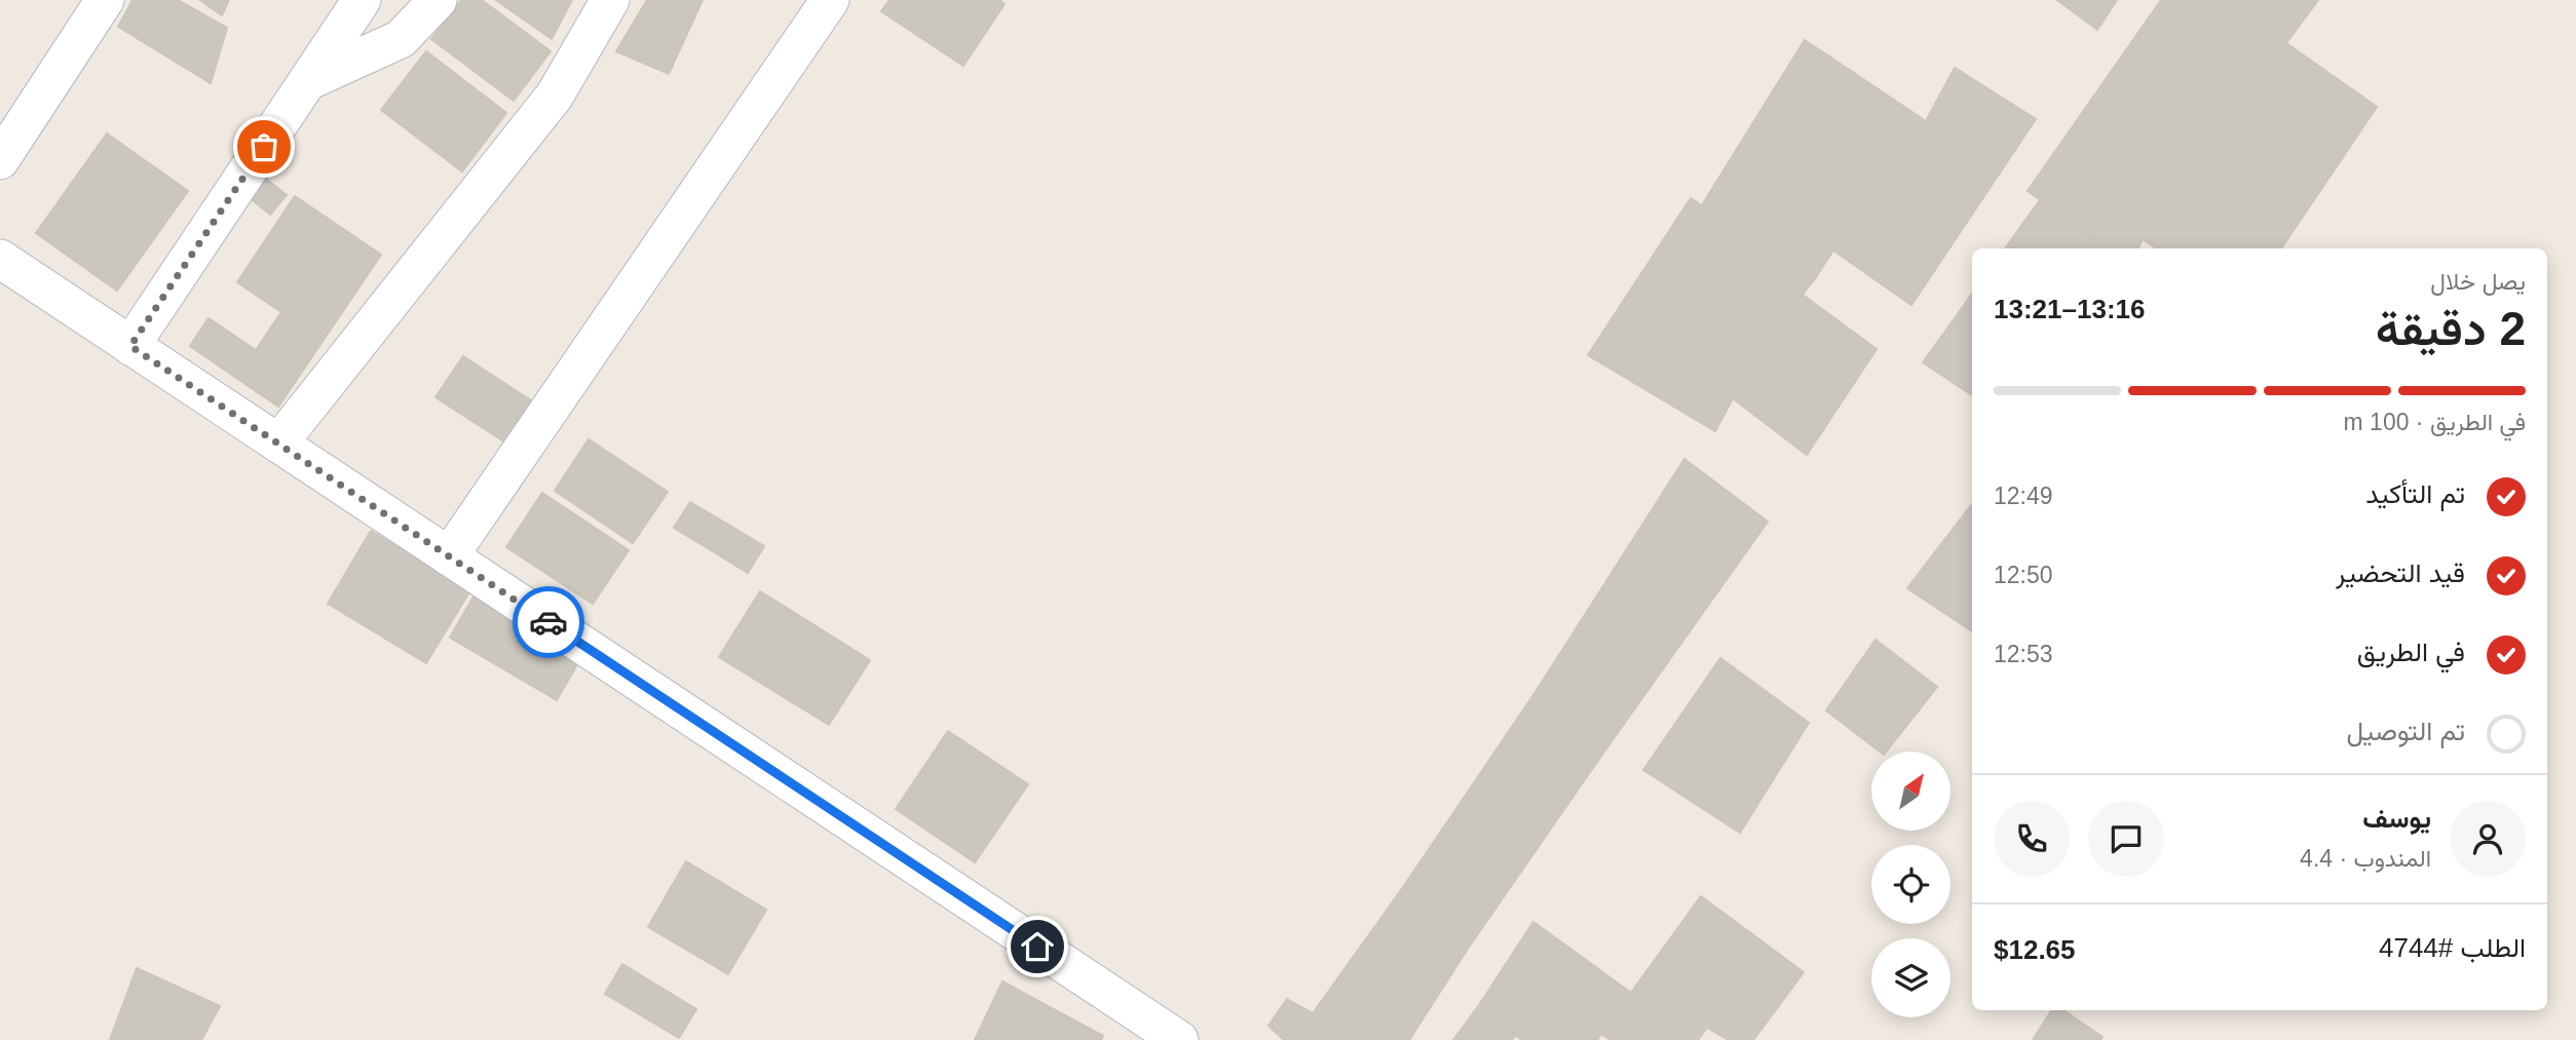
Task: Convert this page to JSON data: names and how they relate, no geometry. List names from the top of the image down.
{
  "north": "top right",
  "page": {
    "heading": ["2 دقيقة", "يصل خلال", "13:16–13:21"],
    "panel": [
      "يوسف",
      "المندوب · 4.4",
      "الطلب #4744",
      "$12.65"
    ],
    "bar": "في الطريق · 100 m",
    "list": [
      ["تم التأكيد", "12:49"],
      ["قيد التحضير", "12:50"],
      ["في الطريق", "12:53"],
      "تم التوصيل"
    ]
  }
}
